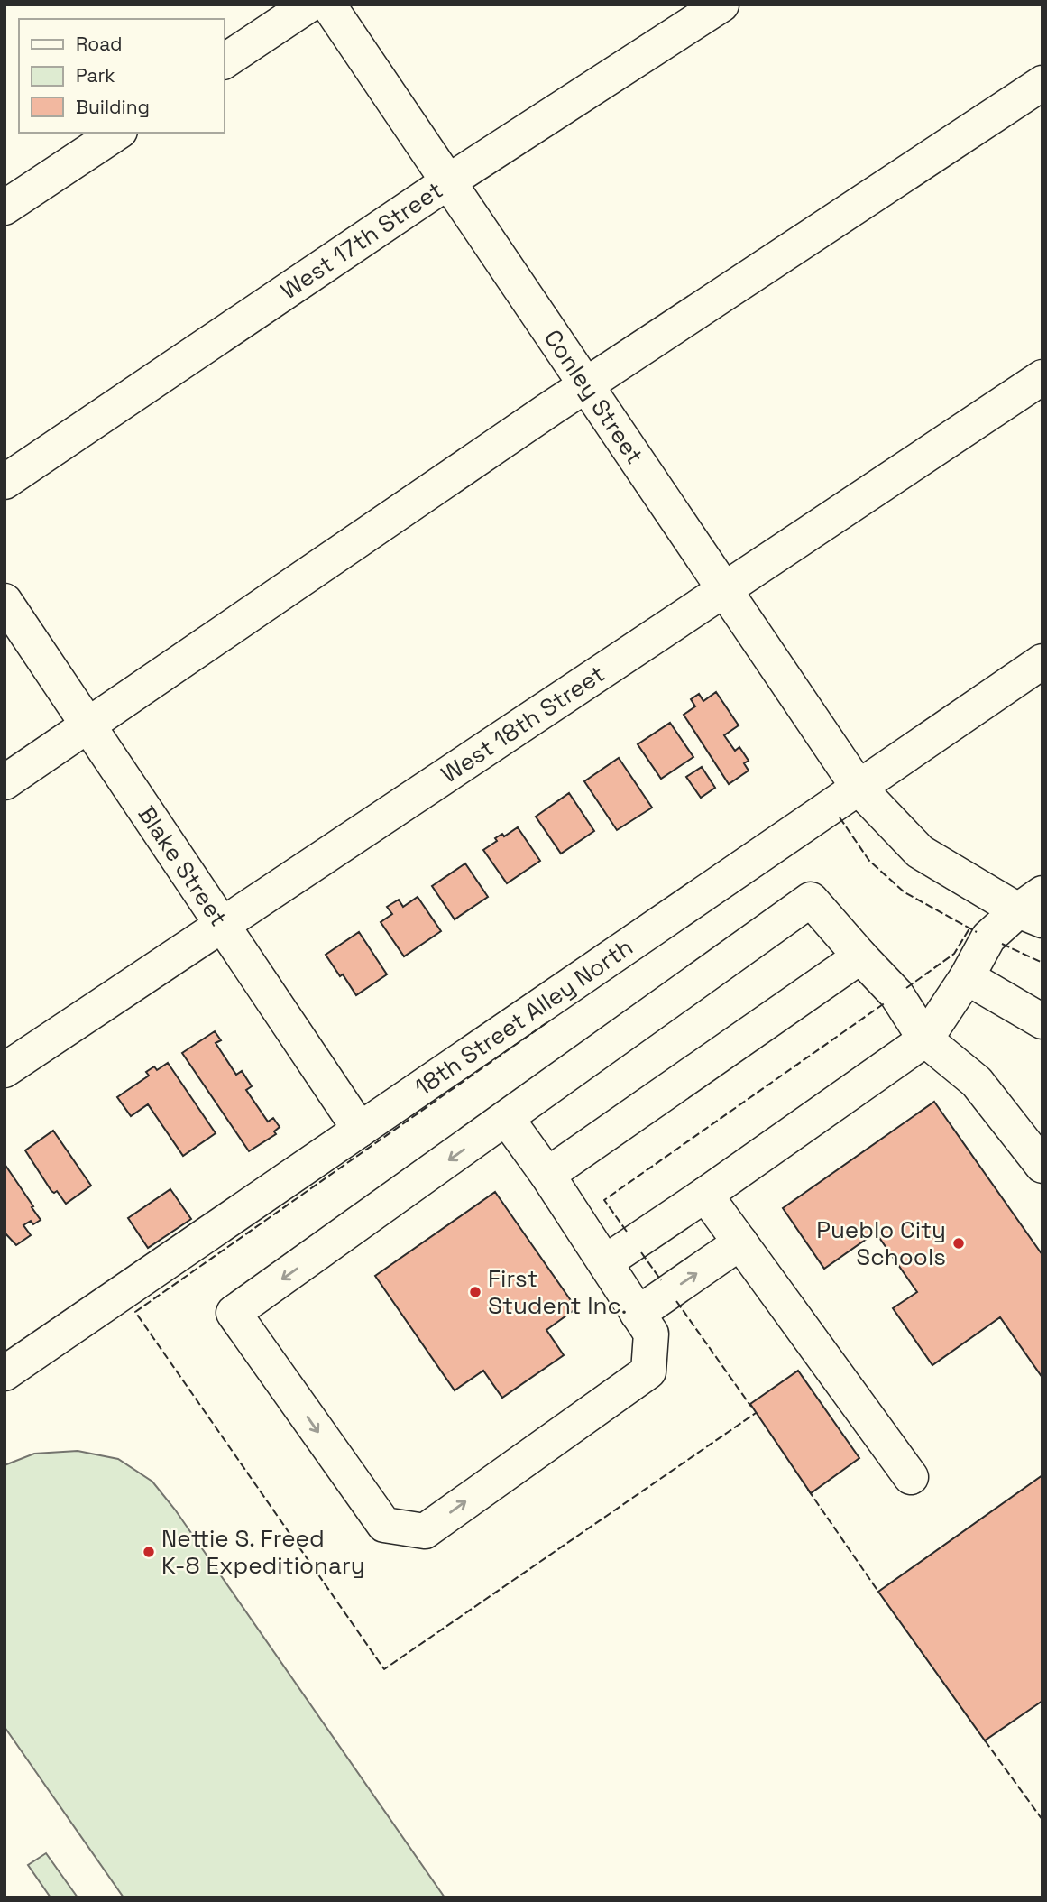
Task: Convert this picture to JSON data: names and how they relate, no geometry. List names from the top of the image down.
{
  "streets": {
    "street": [
      "West 17th Street",
      "Conley Street",
      "West 18th Street",
      "Blake Street",
      "18th Street Alley North"
    ]
  },
  "crossings": [
    ["West 17th Street", "Conley Street"],
    ["Conley Street", "West 18th Street"],
    ["Conley Street", "18th Street Alley North"],
    ["West 18th Street", "Blake Street"],
    ["Blake Street", "18th Street Alley North"]
  ],
  "places": ["Pueblo City Schools", "First Student Inc.", "Nettie S. Freed K-8 Expeditionary"],
  "legend": ["Road", "Park", "Building"]
}
